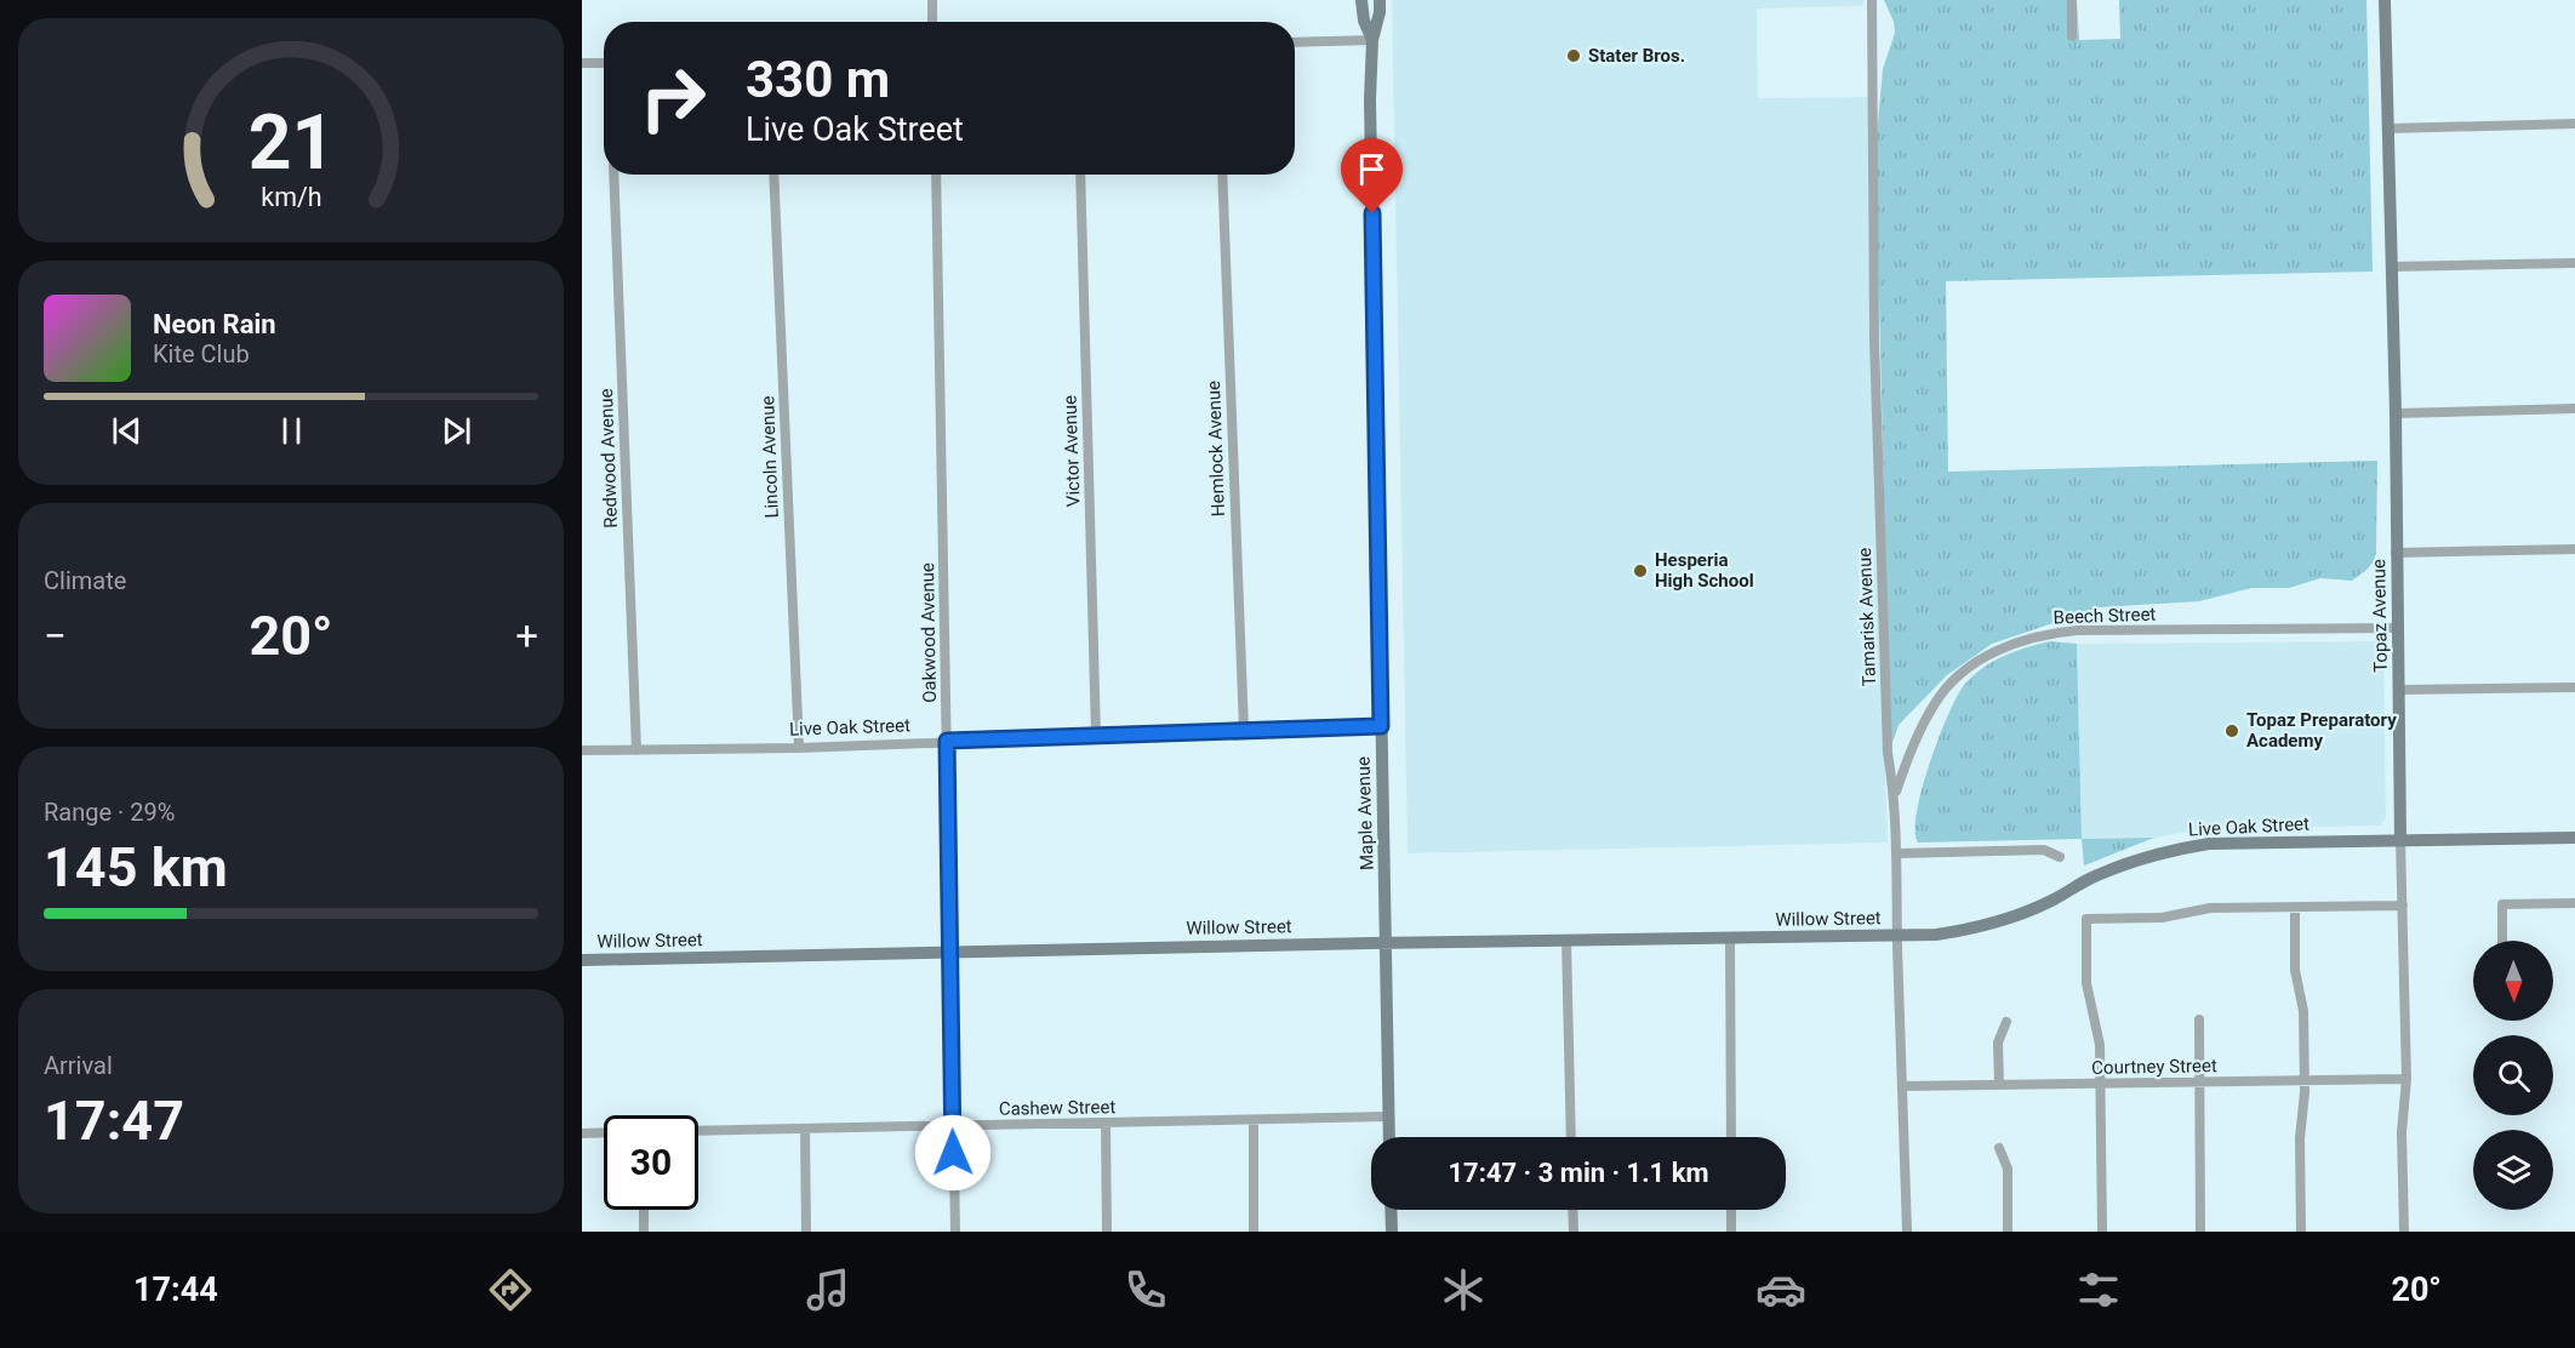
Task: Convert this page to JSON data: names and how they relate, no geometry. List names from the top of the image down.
{
  "streets": {
    "street": [
      "Hemlock Avenue",
      "Victor Avenue",
      "Lincoln Avenue",
      "Redwood Avenue",
      "Beech Street",
      "Topaz Avenue",
      "Tamarisk Avenue",
      "Oakwood Avenue",
      "Live Oak Street",
      "Maple Avenue",
      "Willow Street",
      "Courtney Street",
      "Cashew Street"
    ]
  },
  "crossings": [
    ["Hemlock Avenue", "Live Oak Street"],
    ["Victor Avenue", "Live Oak Street"],
    ["Lincoln Avenue", "Live Oak Street"],
    ["Redwood Avenue", "Live Oak Street"],
    ["Beech Street", "Topaz Avenue"],
    ["Beech Street", "Tamarisk Avenue"],
    ["Topaz Avenue", "Live Oak Street"],
    ["Topaz Avenue", "Courtney Street"],
    ["Tamarisk Avenue", "Live Oak Street"],
    ["Tamarisk Avenue", "Willow Street"],
    ["Tamarisk Avenue", "Courtney Street"],
    ["Oakwood Avenue", "Live Oak Street"],
    ["Oakwood Avenue", "Willow Street"],
    ["Oakwood Avenue", "Cashew Street"],
    ["Live Oak Street", "Maple Avenue"],
    ["Live Oak Street", "Willow Street"],
    ["Maple Avenue", "Willow Street"],
    ["Maple Avenue", "Cashew Street"]
  ],
  "places": ["Stater Bros.", "Hesperia High School", "Topaz Preparatory Academy"],
  "north": "bottom",
  "page": {
    "turn": ["330 m", "Live Oak Street"],
    "song": ["Neon Rain", "Kite Club"],
    "tile": [
      "Climate",
      ["Range · 29%", "145 km"],
      ["Arrival", "17:47"]
    ],
    "heat": ["−", "20°", "+"],
    "limit": "30",
    "trip": "17:47 · 3 min · 1.1 km",
    "tabs": ["17:44", "20°"],
    "gauge": ["21", "km/h"]
  }
}
